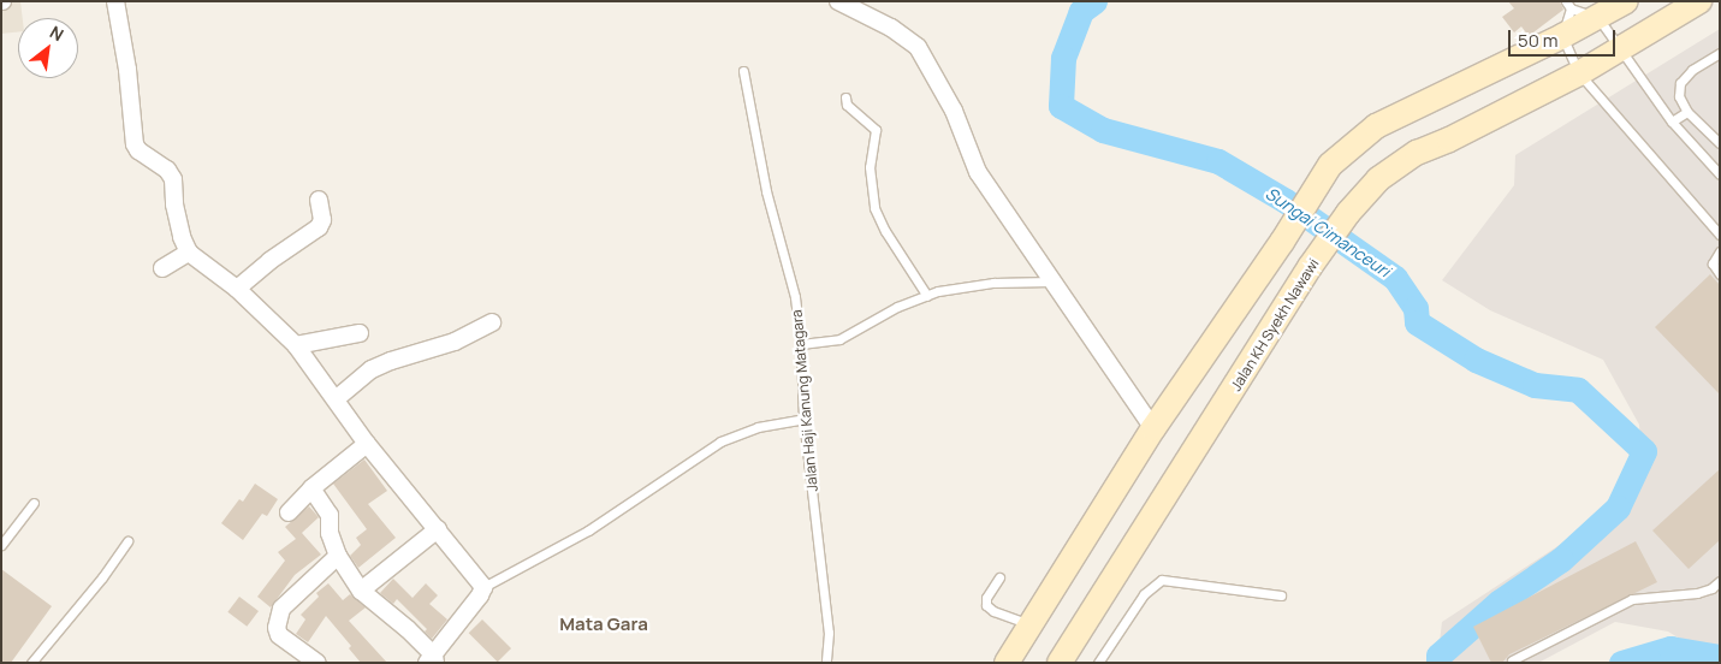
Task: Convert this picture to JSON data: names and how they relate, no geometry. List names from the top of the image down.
{
  "streets": {
    "main road": ["Jalan KH Syekh Nawawi"],
    "lane": ["Jalan Haji Kanung Matagara"]
  },
  "districts": ["Mata Gara"],
  "water": ["Sungai Cimanceuri"],
  "scale_bar": "50 m",
  "north": "top right"
}
